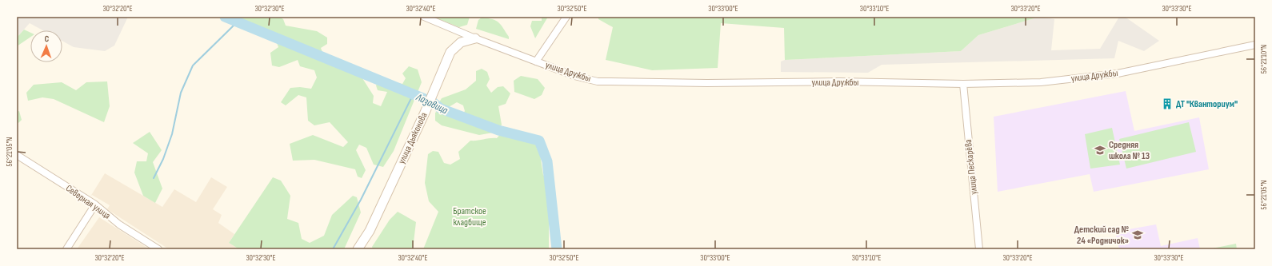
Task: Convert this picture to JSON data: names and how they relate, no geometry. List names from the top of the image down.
{
  "streets": {
    "main road": ["улица Дьяконова"],
    "street": ["улица Дружбы", "улица Пескарёва", "Северная улица"]
  },
  "crossings": [
    ["улица Дружбы", "улица Дьяконова"],
    ["улица Дружбы", "улица Пескарёва"]
  ],
  "water": ["Лазавица"],
  "parks": ["Братское кладбище"],
  "places": {
    "building": ["ДТ \"Кванториум\""],
    "school or university": ["Средняя школа № 13", "Детский сад № 24 «Родничок»"]
  },
  "north": "top",
  "coordinates": [
    "30°32'20\"E",
    "30°32'30\"E",
    "30°32'40\"E",
    "30°32'50\"E",
    "30°33'00\"E",
    "30°33'10\"E",
    "30°33'20\"E",
    "30°33'30\"E",
    "56°21'10\"N",
    "56°21'05\"N"
  ]
}
